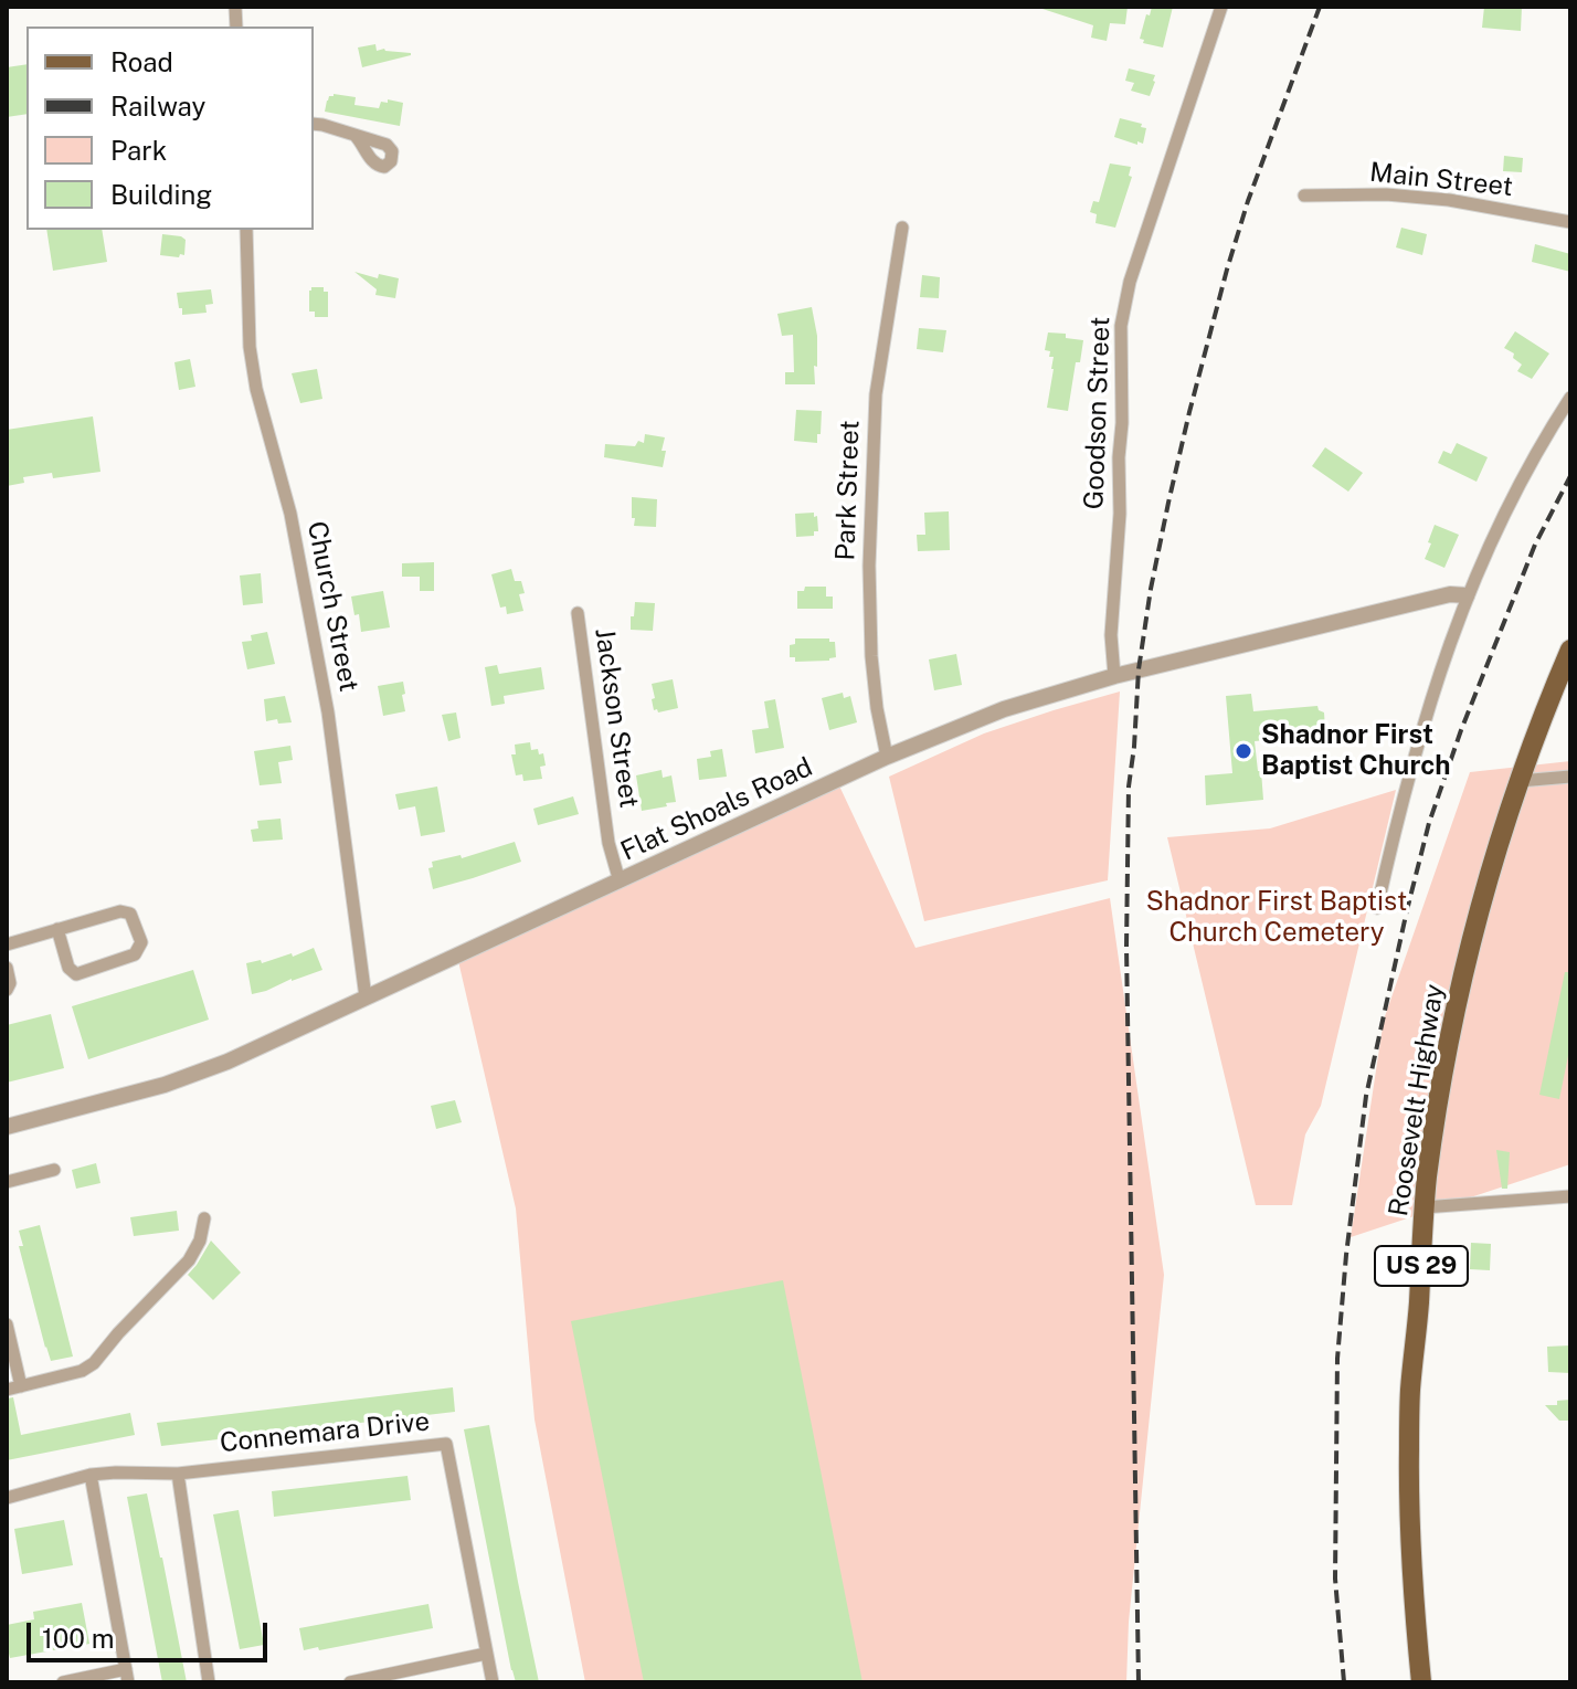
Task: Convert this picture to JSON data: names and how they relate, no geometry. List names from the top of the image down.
{
  "streets": {
    "main road": ["Roosevelt Highway", "US 29"],
    "street": [
      "Main Street",
      "Goodson Street",
      "Park Street",
      "Church Street",
      "Jackson Street",
      "Flat Shoals Road",
      "Connemara Drive"
    ]
  },
  "crossings": [
    ["Goodson Street", "Flat Shoals Road"],
    ["Park Street", "Flat Shoals Road"],
    ["Church Street", "Flat Shoals Road"],
    ["Jackson Street", "Flat Shoals Road"]
  ],
  "parks": ["Shadnor First Baptist Church Cemetery"],
  "places": ["Shadnor First Baptist Church"],
  "legend": [
    "Road",
    "Railway",
    "Park",
    "Building"
  ],
  "scale_bar": "100 m"
}
